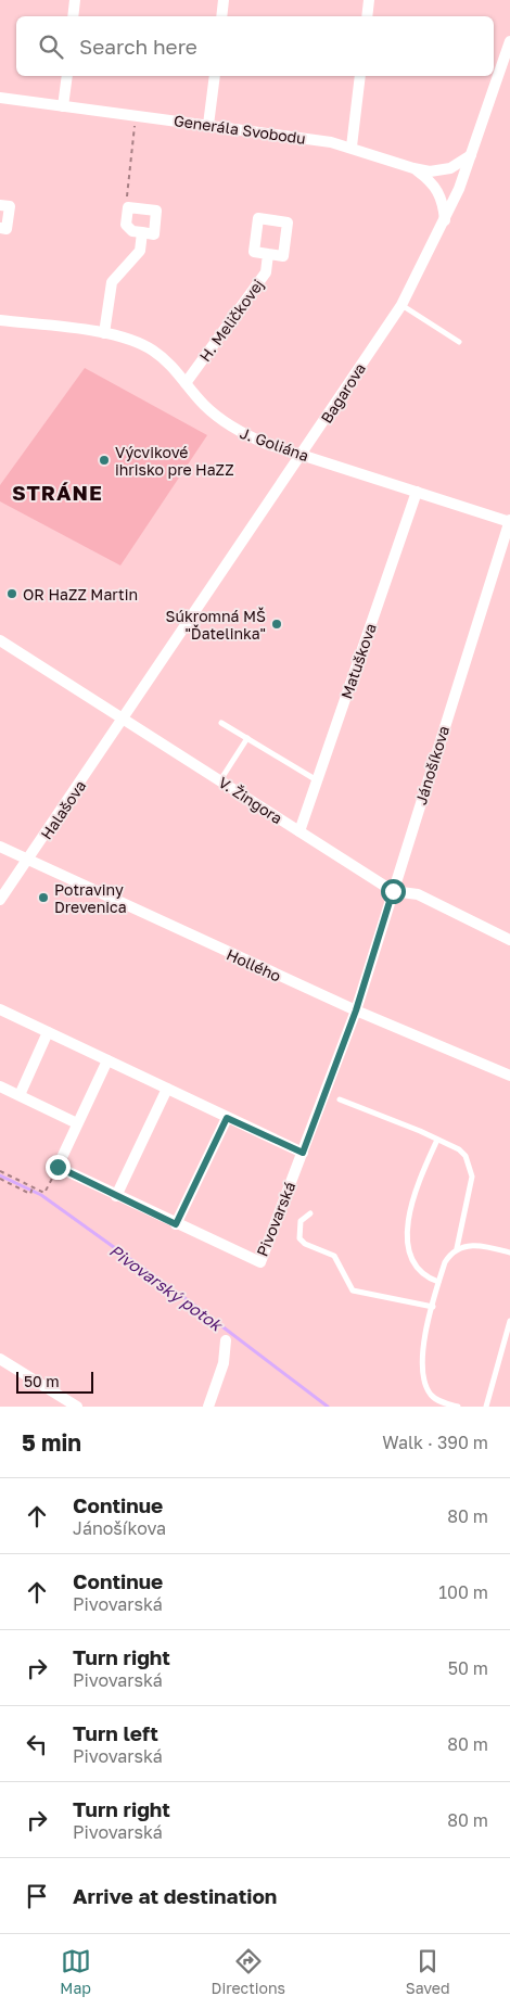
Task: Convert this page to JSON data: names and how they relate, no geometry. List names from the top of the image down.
{
  "streets": {
    "street": [
      "Generála Svobodu",
      "H. Meličkovej",
      "Bagarova",
      "J. Goliána",
      "Matuškova",
      "Jánošíkova",
      "V. Žingora",
      "Halašova",
      "Hollého",
      "Pivovarská"
    ]
  },
  "crossings": [
    ["Generála Svobodu", "Bagarova"],
    ["H. Meličkovej", "J. Goliána"],
    ["Bagarova", "J. Goliána"],
    ["Bagarova", "V. Žingora"],
    ["Bagarova", "Halašova"],
    ["J. Goliána", "Matuškova"],
    ["J. Goliána", "Jánošíkova"],
    ["Matuškova", "V. Žingora"],
    ["Jánošíkova", "V. Žingora"],
    ["Jánošíkova", "Hollého"],
    ["Jánošíkova", "Pivovarská"],
    ["V. Žingora", "Halašova"],
    ["Halašova", "Hollého"],
    ["Hollého", "Pivovarská"]
  ],
  "districts": ["STRÁNE"],
  "water": ["Pivovarský potok"],
  "places": [
    "Výcvikové ihrisko pre HaZZ",
    "OR HaZZ Martin",
    "Súkromná MŠ \"Ďatelinka\"",
    "Potraviny Drevenica"
  ],
  "scale_bar": "50 m",
  "page": {
    "search": "Search here",
    "scale": "50 m",
    "heading": ["5 min", "Walk · 390 m"],
    "list": [
      ["Continue", "Jánošíkova", "80 m"],
      ["Continue", "Pivovarská", "100 m"],
      ["Turn right", "Pivovarská", "50 m"],
      ["Turn left", "Pivovarská", "80 m"],
      ["Turn right", "Pivovarská", "80 m"],
      "Arrive at destination"
    ],
    "nav": ["Map", "Directions", "Saved"]
  }
}
